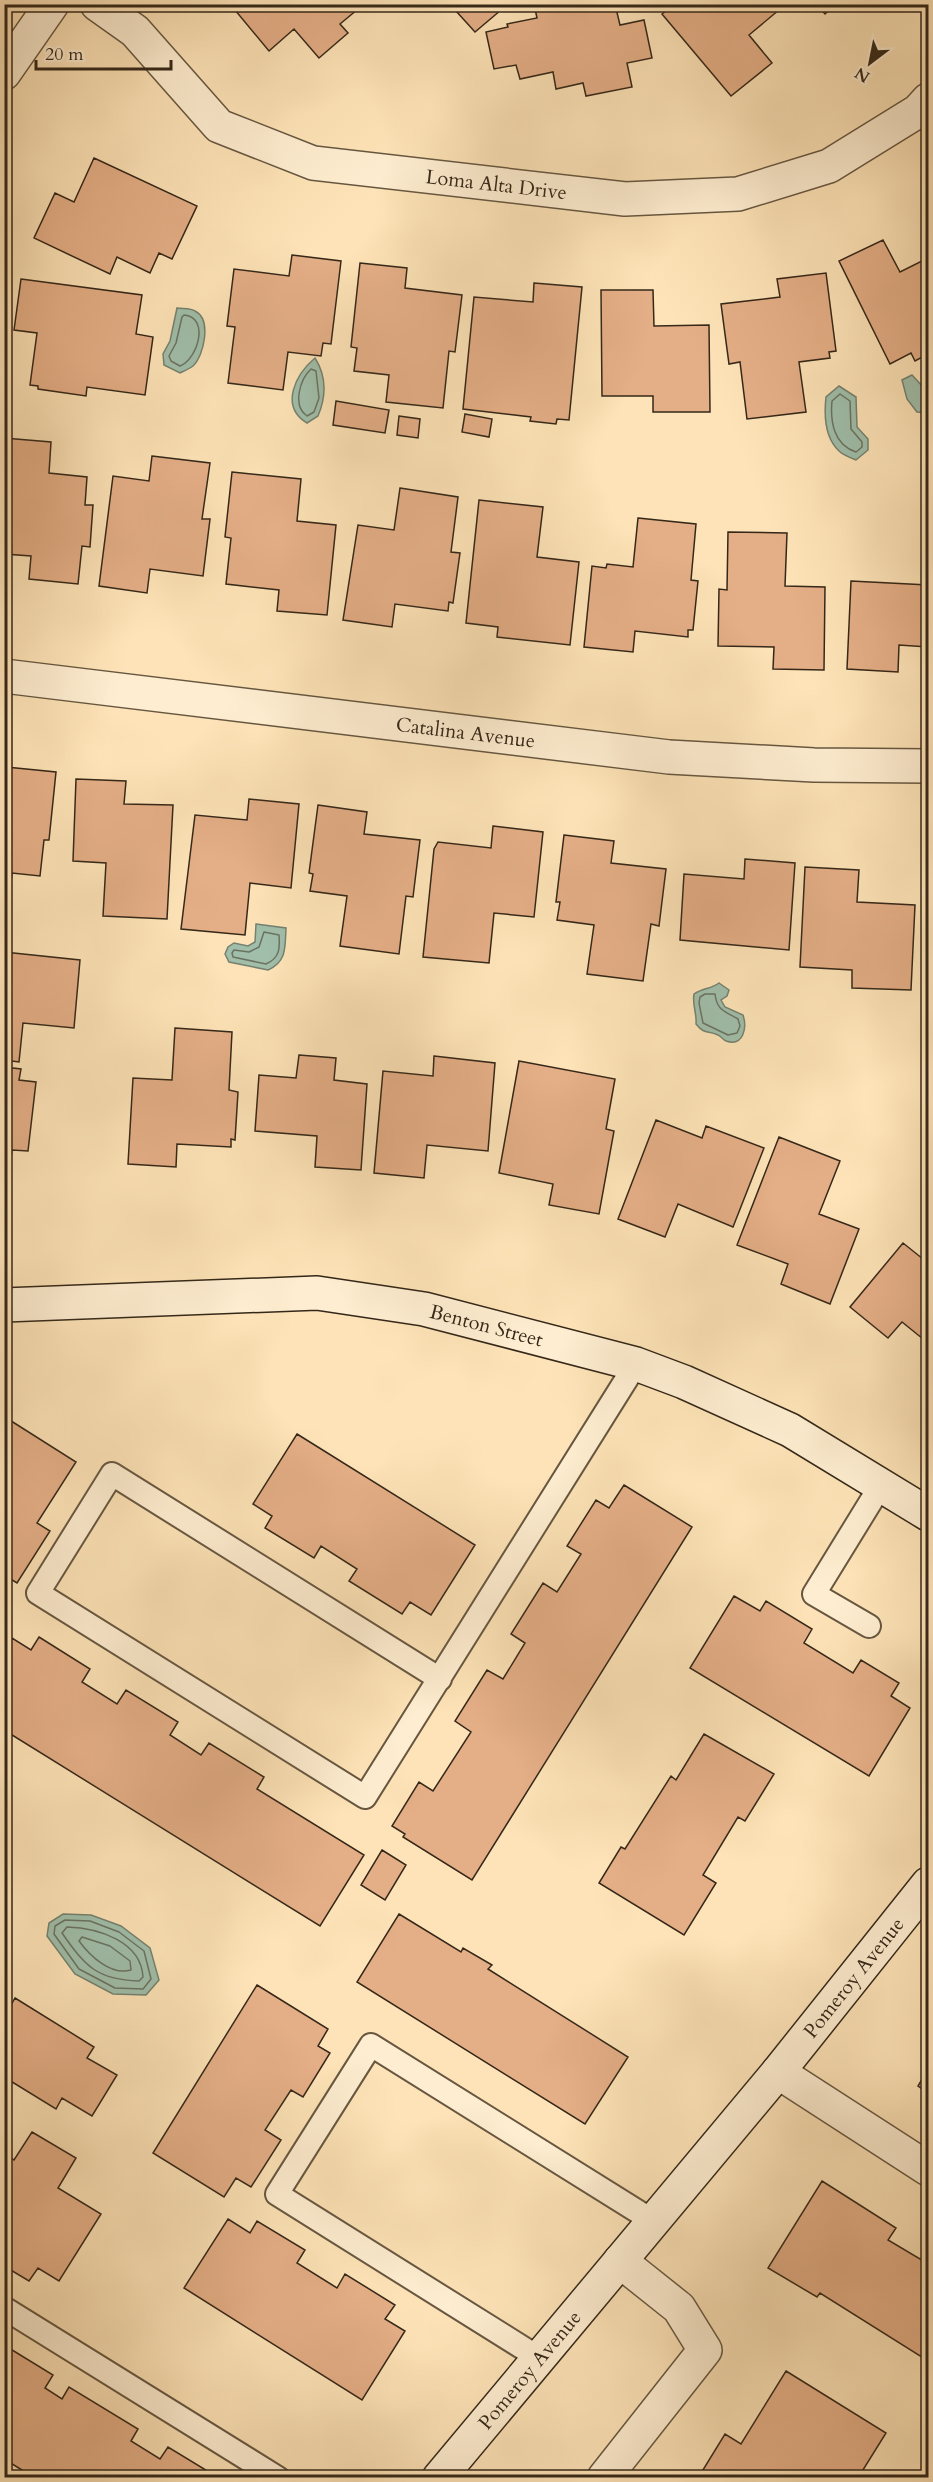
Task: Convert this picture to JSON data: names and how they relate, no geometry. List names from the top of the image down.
{
  "streets": {
    "street": [
      "Loma Alta Drive",
      "Catalina Avenue",
      "Benton Street",
      "Pomeroy Avenue"
    ]
  },
  "scale_bar": "20 m",
  "north": "bottom left"
}
